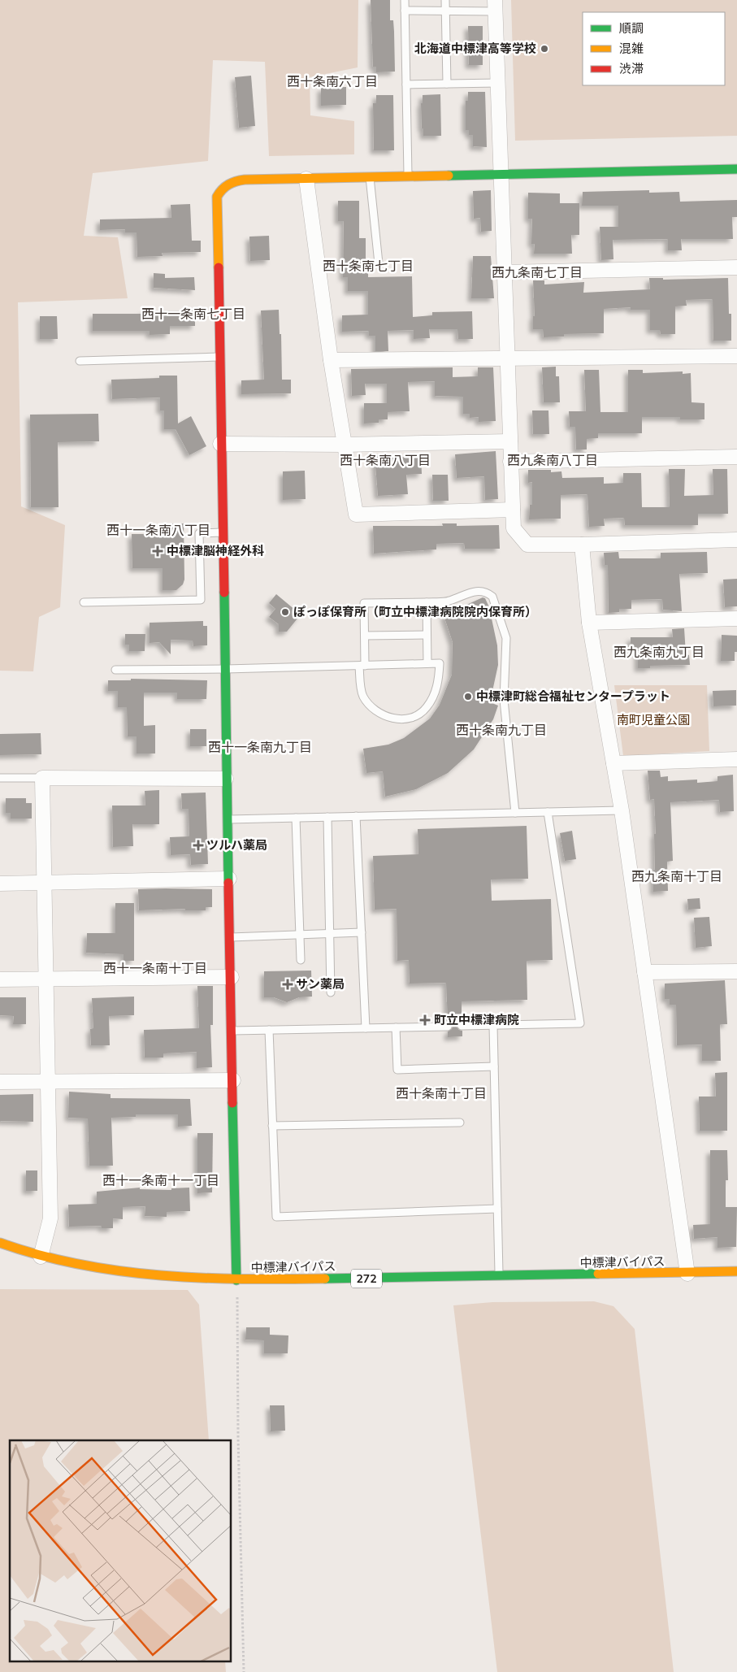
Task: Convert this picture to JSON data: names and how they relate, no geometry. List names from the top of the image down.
{
  "streets": {
    "main road": ["中標津バイパス", "272"]
  },
  "districts": [
    "西十条南六丁目",
    "西十条南七丁目",
    "西九条南七丁目",
    "西十一条南七丁目",
    "西十条南八丁目",
    "西九条南八丁目",
    "西十一条南八丁目",
    "西九条南九丁目",
    "西十条南九丁目",
    "西十一条南九丁目",
    "西九条南十丁目",
    "西十一条南十丁目",
    "西十条南十丁目",
    "西十一条南十一丁目"
  ],
  "parks": ["南町児童公園"],
  "places": {
    "other": ["北海道中標津高等学校", "ぽっぽ保育所（町立中標津病院院内保育所）", "中標津町総合福祉センタープラット"],
    "health": [
      "中標津脳神経外科",
      "ツルハ薬局",
      "サン薬局",
      "町立中標津病院"
    ]
  },
  "legend": ["順調", "混雑", "渋滞"]
}
